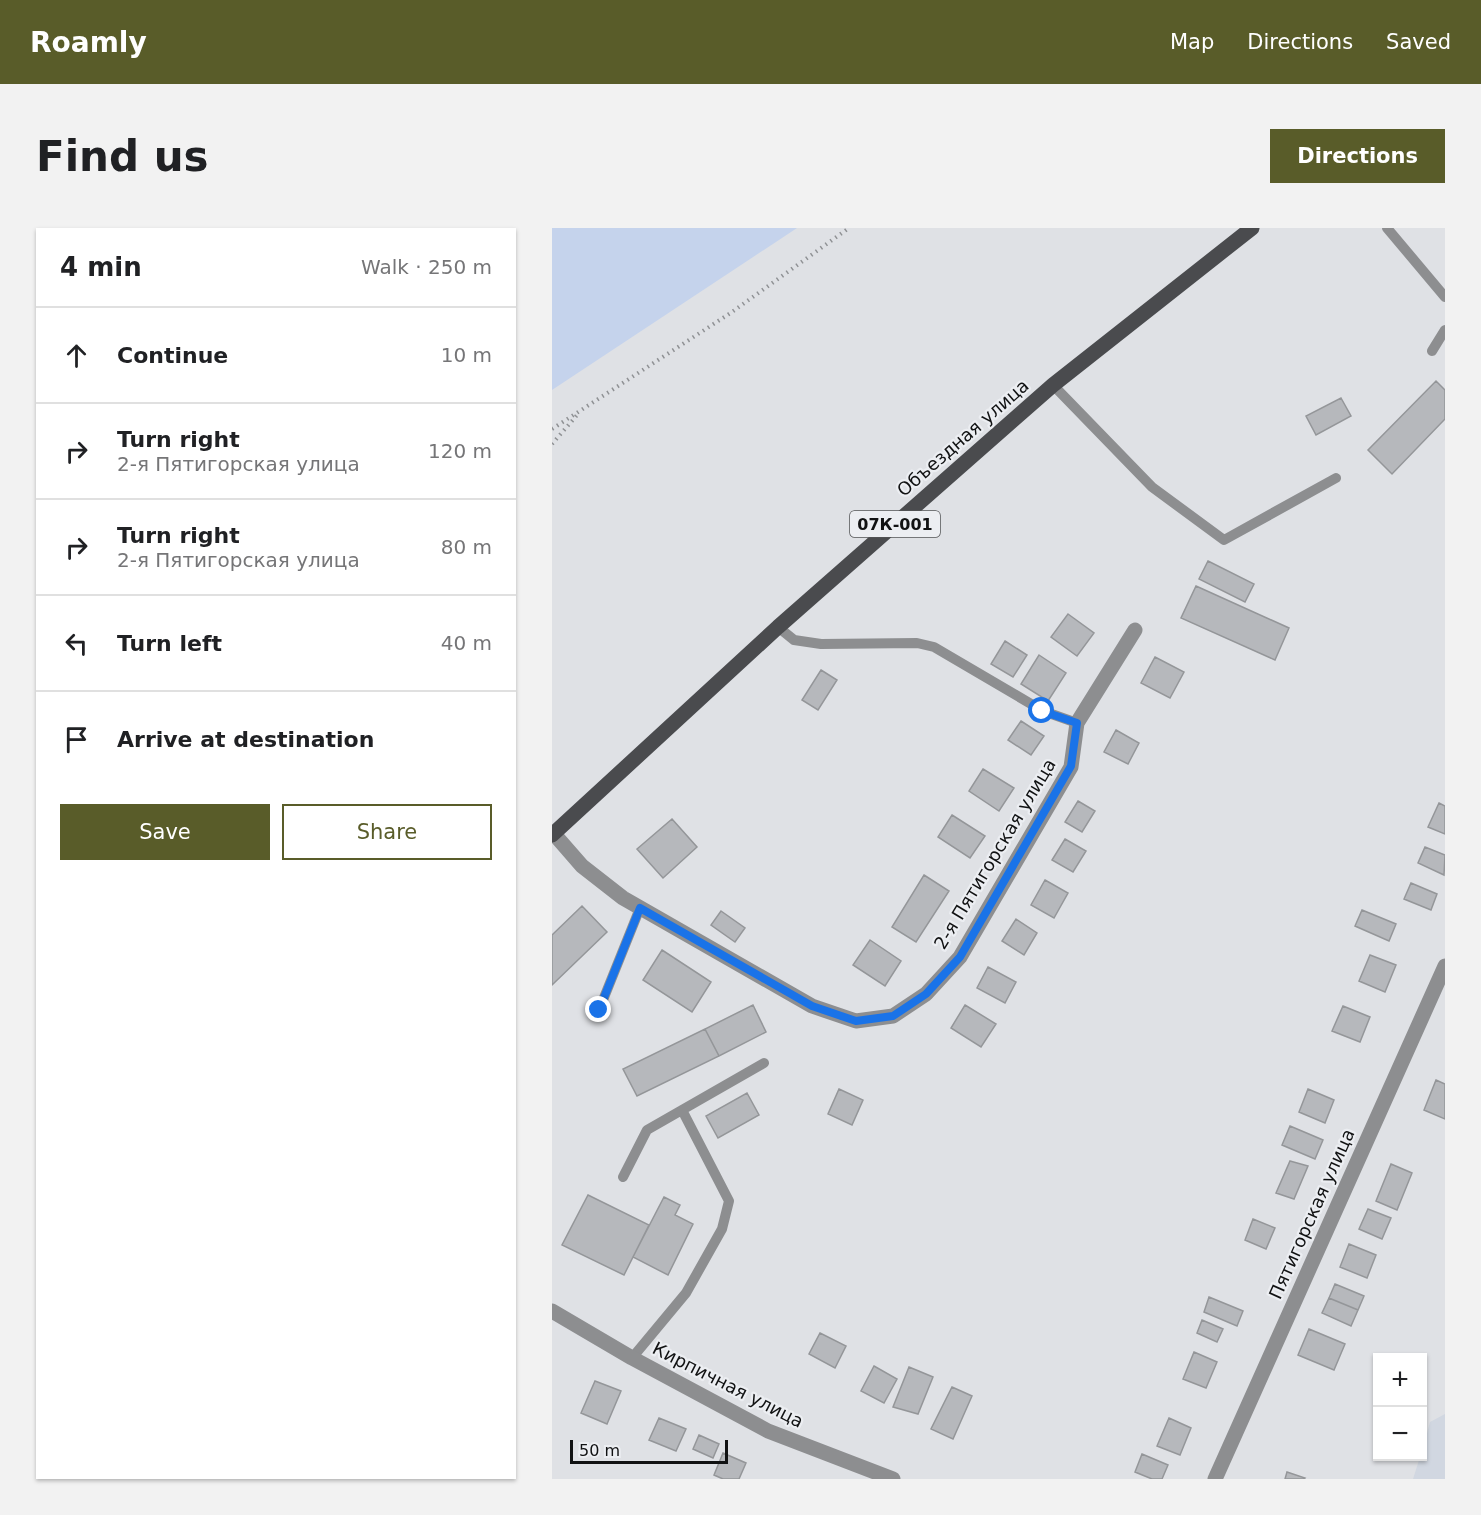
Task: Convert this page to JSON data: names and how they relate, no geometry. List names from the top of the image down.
{
  "streets": {
    "main road": ["Объездная улица", "07К-001"],
    "street": ["2-я Пятигорская улица", "Пятигорская улица", "Кирпичная улица"]
  },
  "crossings": [
    ["Объездная улица", "2-я Пятигорская улица"]
  ],
  "scale_bar": "50 m",
  "page": {
    "header": "Roamly",
    "nav": ["Map", "Directions", "Saved"],
    "buttons": [
      "Directions",
      ["Save", "Share"]
    ],
    "title": "Find us",
    "heading": ["4 min", "Walk · 250 m"],
    "list": [
      ["Continue", "10 m"],
      ["Turn right", "2-я Пятигорская улица", "120 m"],
      ["Turn right", "2-я Пятигорская улица", "80 m"],
      ["Turn left", "40 m"],
      "Arrive at destination"
    ],
    "map_buttons": ["+", "−"],
    "scale": "50 m"
  }
}
